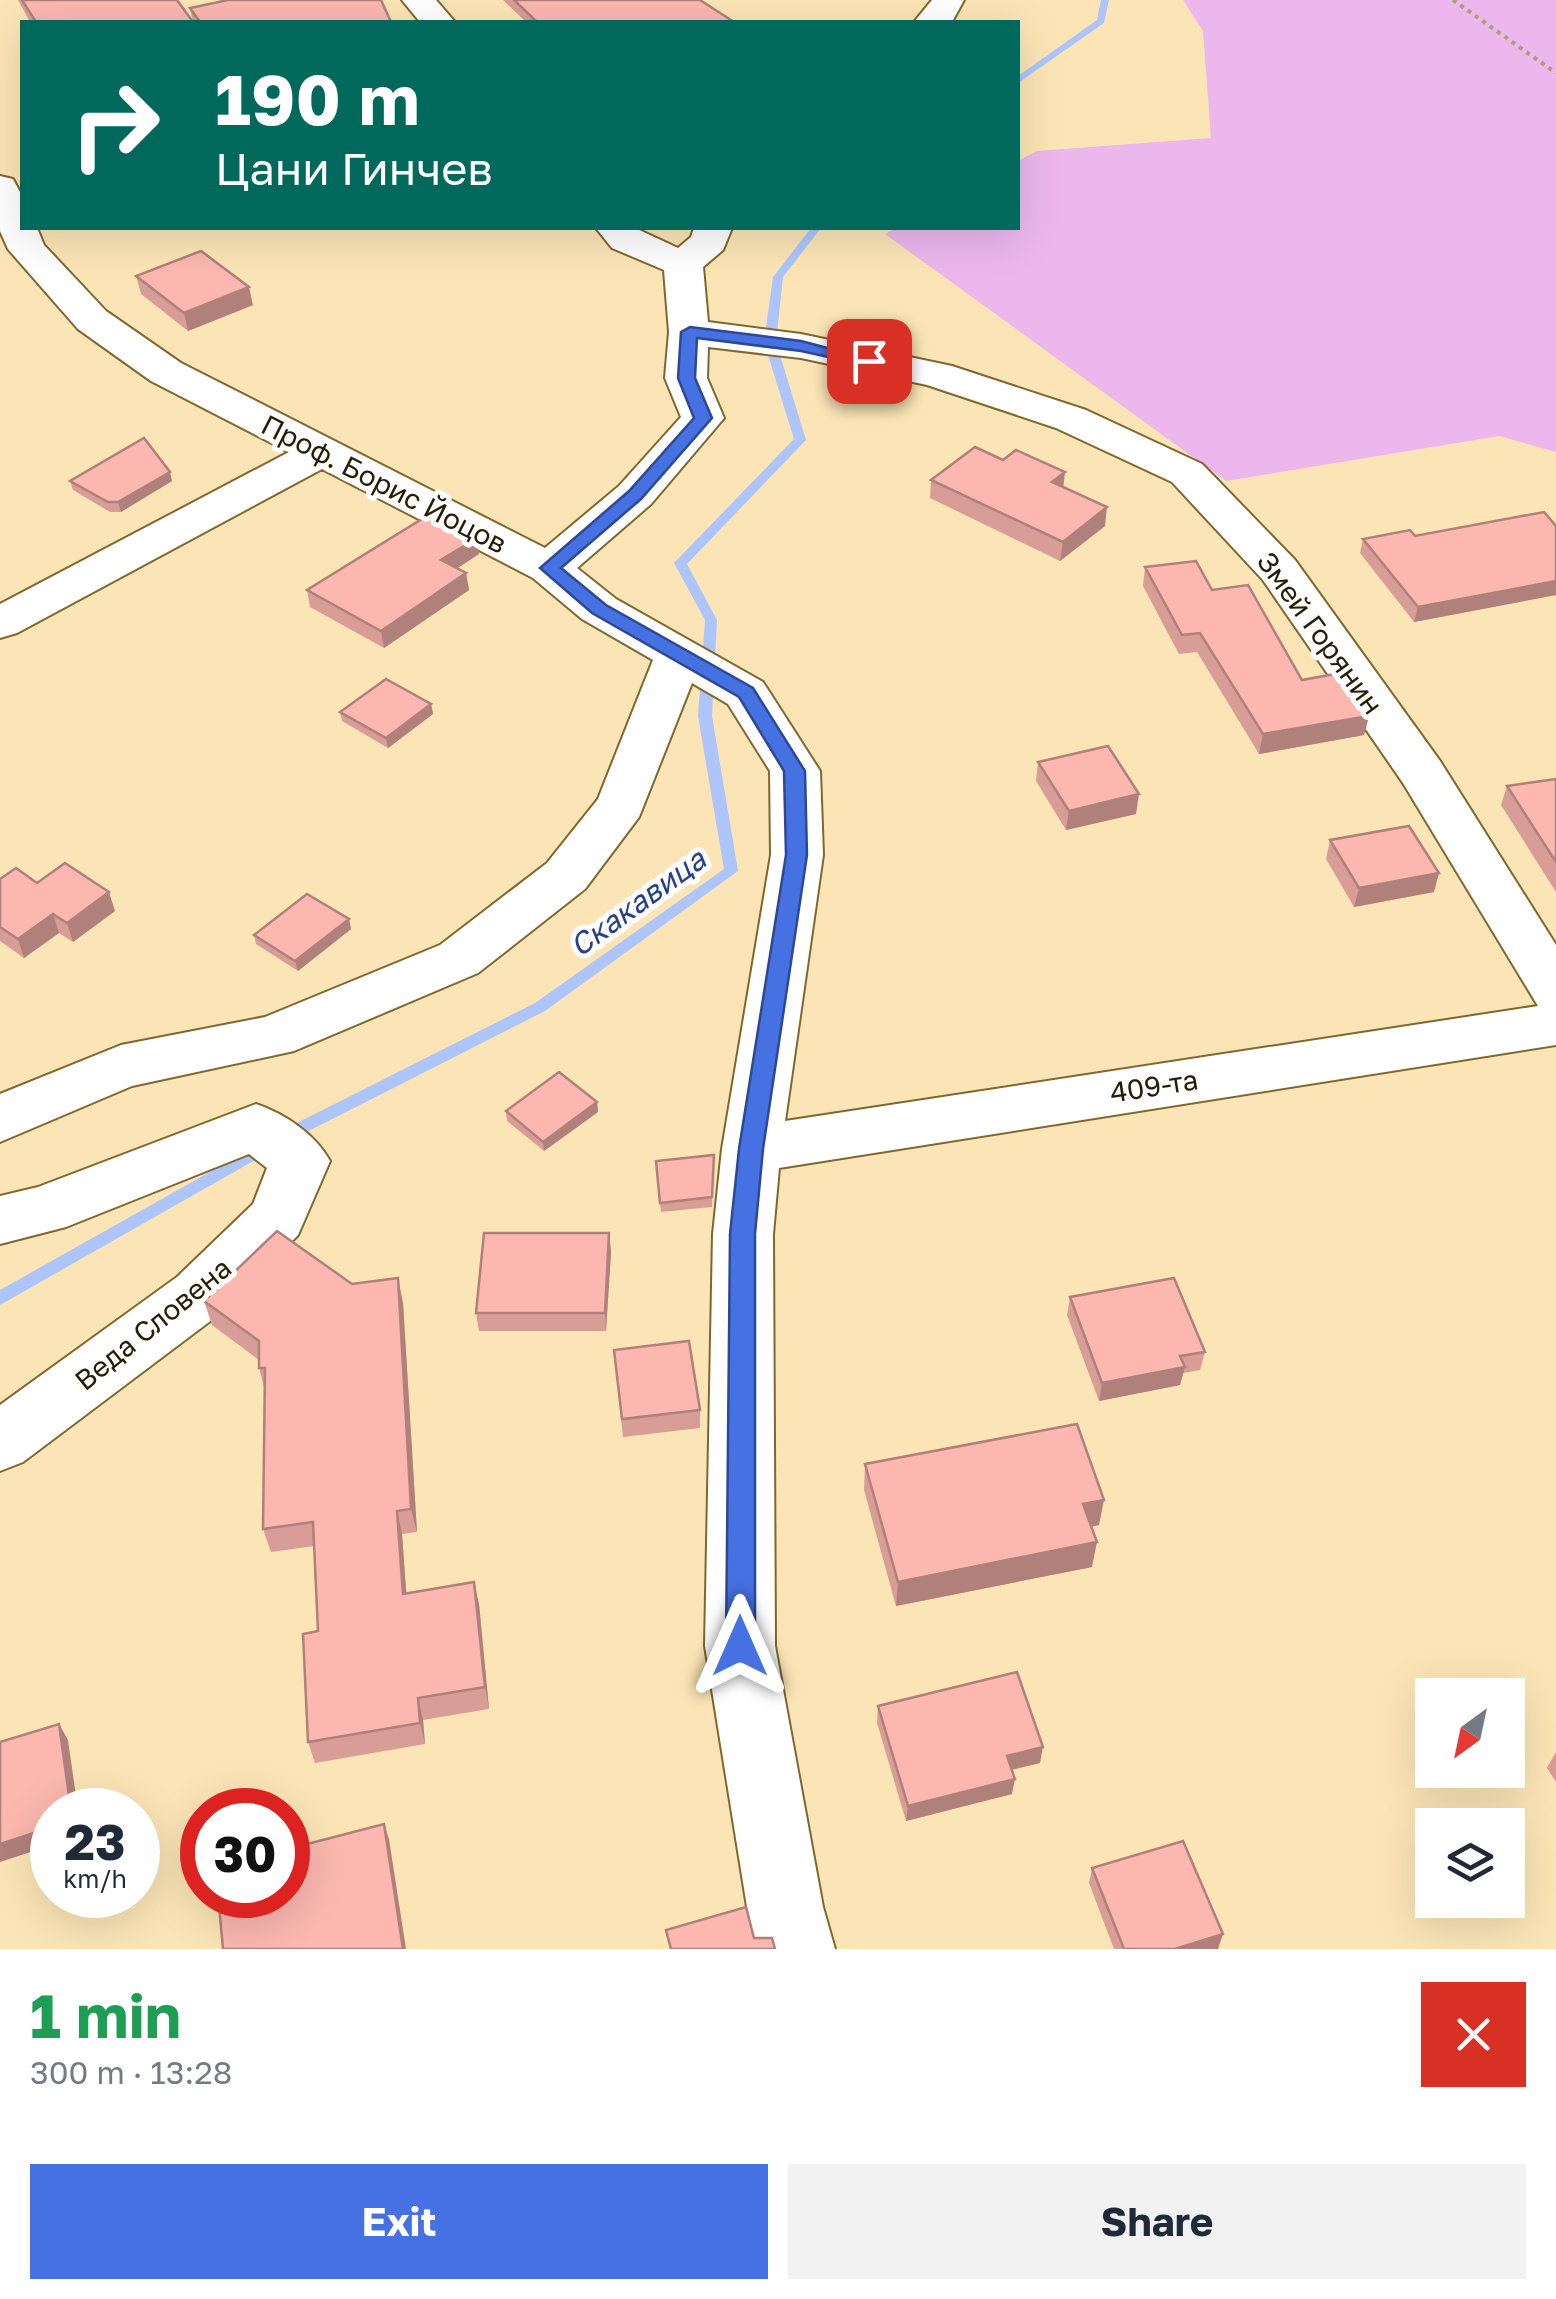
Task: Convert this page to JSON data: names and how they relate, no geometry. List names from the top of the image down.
{
  "streets": {
    "street": [
      "Проф. Борис Йоцов",
      "Змей Горянин",
      "409-та",
      "Веда Словена"
    ]
  },
  "crossings": [
    ["Проф. Борис Йоцов", "409-та"]
  ],
  "water": ["Скакавица"],
  "north": "bottom left",
  "page": {
    "turn": ["190 m", "Цани Гинчев"],
    "speed": "23 km/h",
    "limit": "30",
    "heading": ["1 min", "300 m · 13:28"],
    "buttons": ["Exit", "Share"]
  }
}
